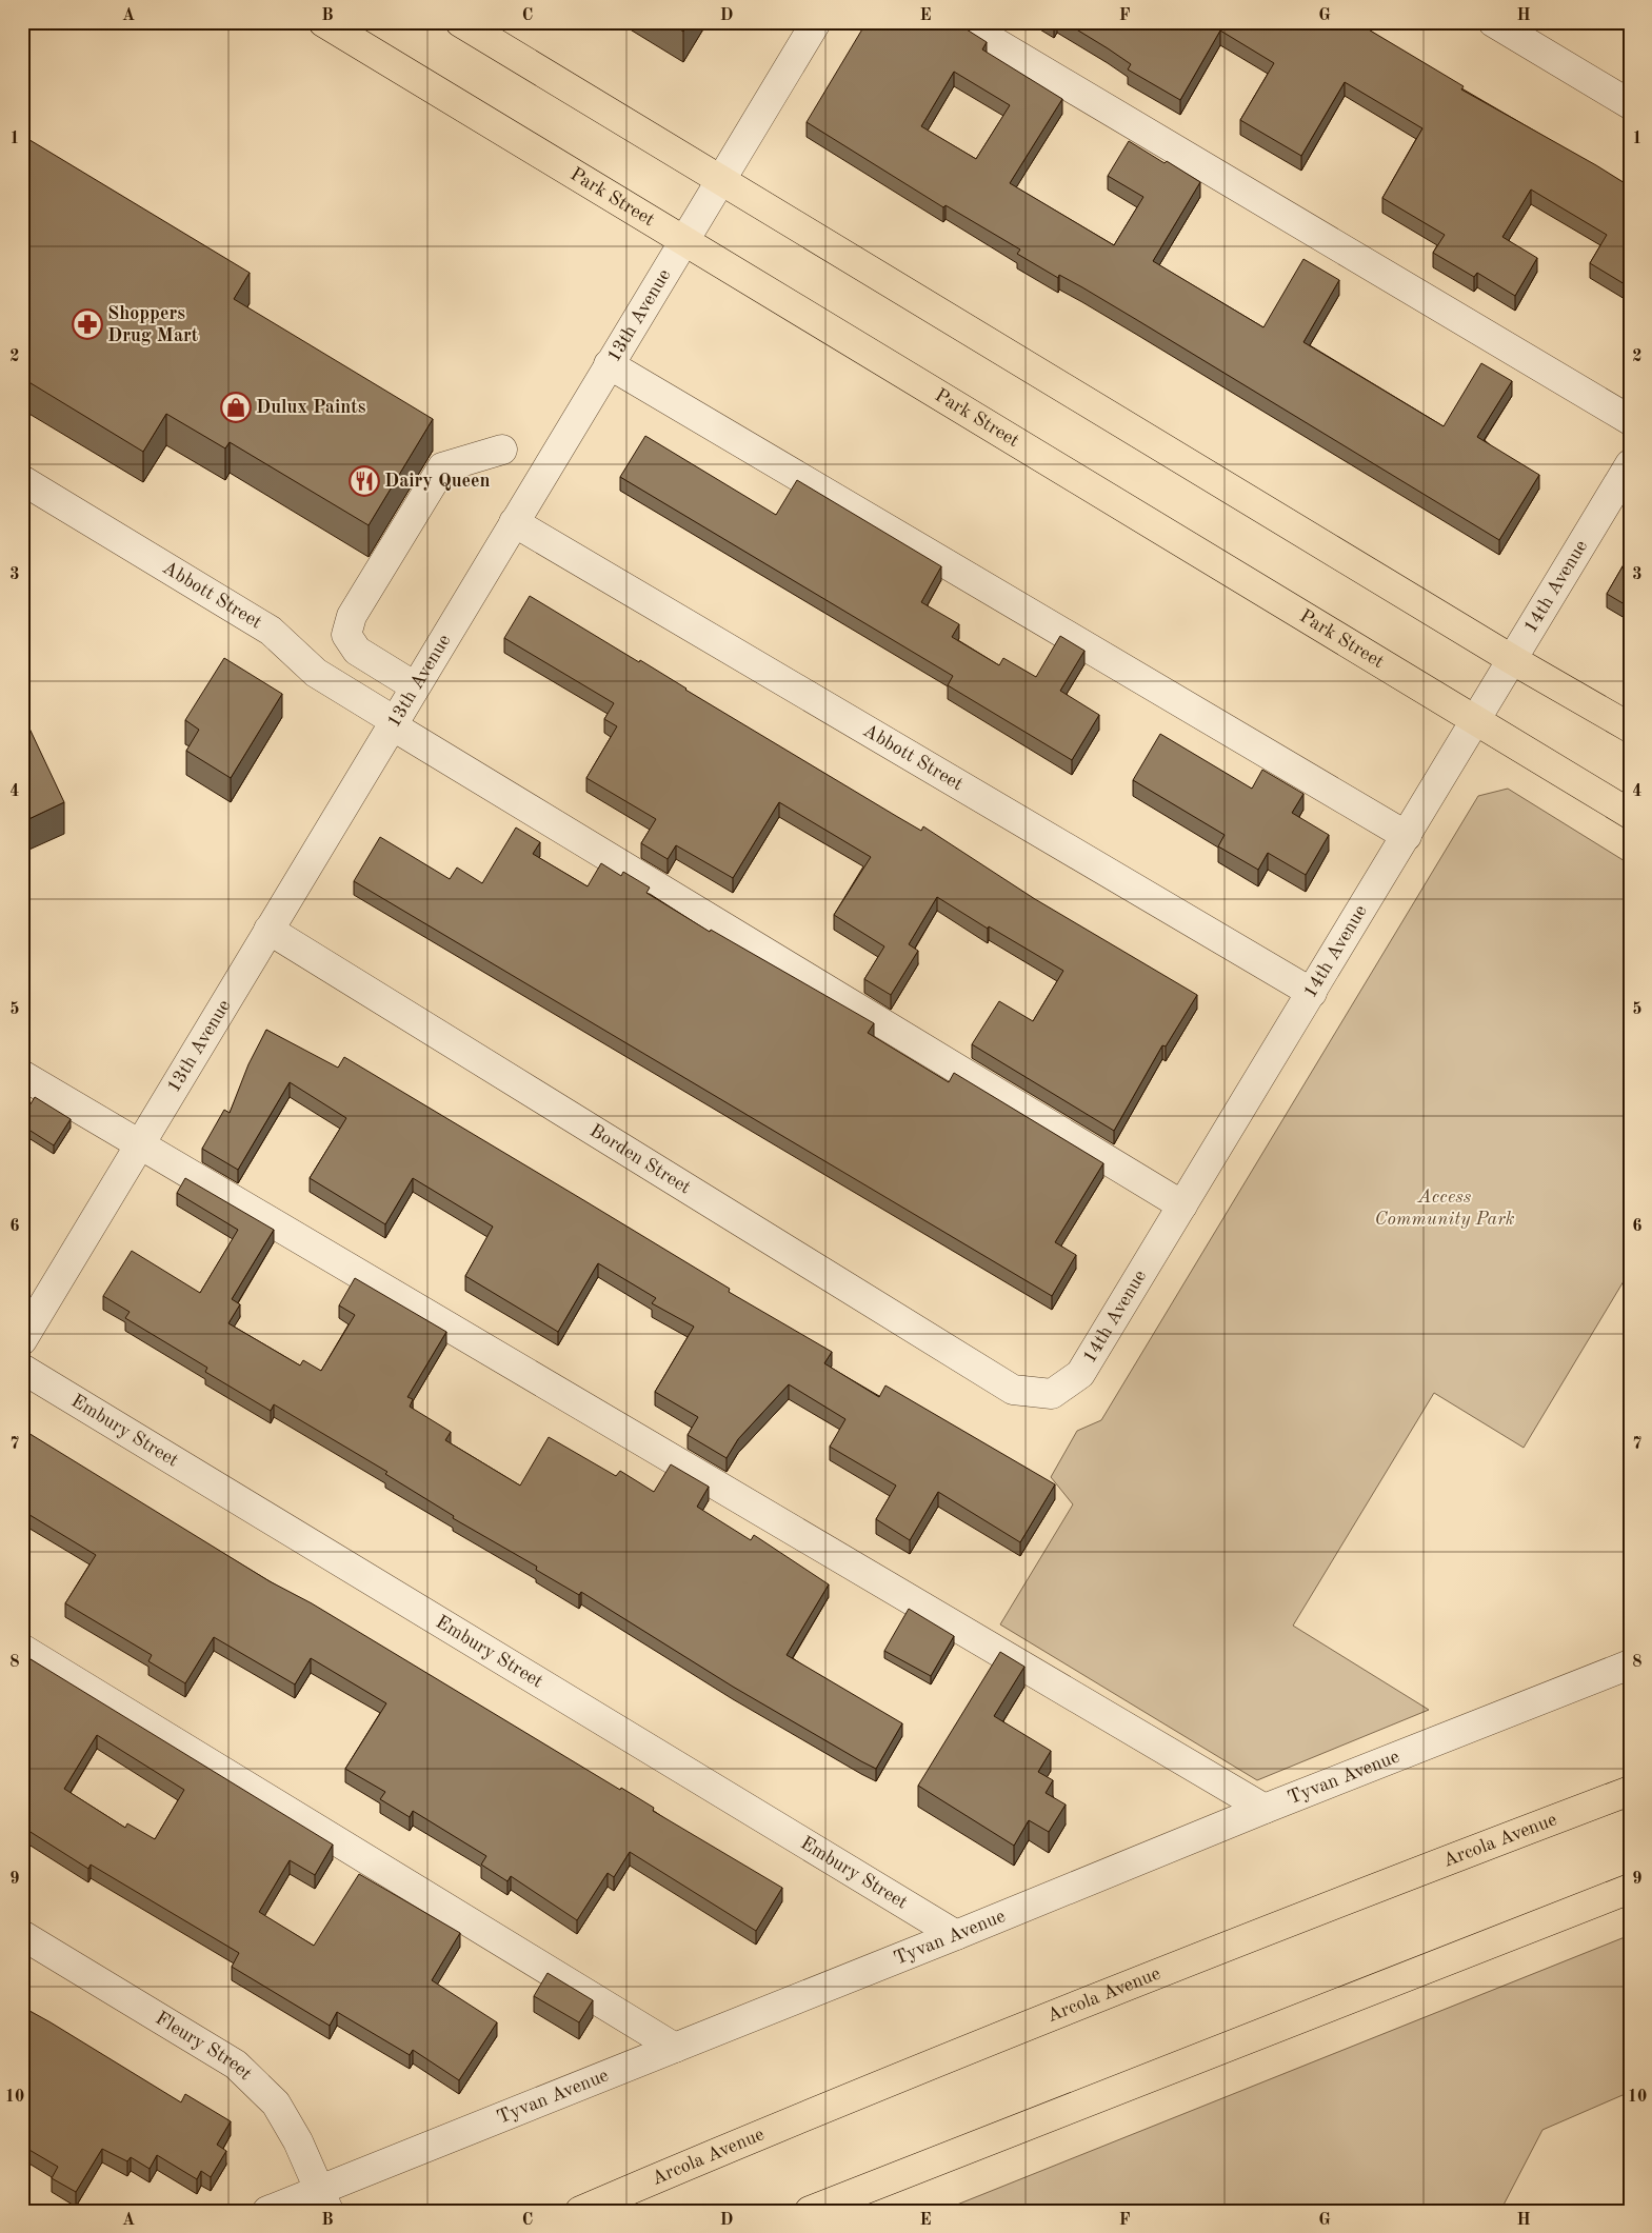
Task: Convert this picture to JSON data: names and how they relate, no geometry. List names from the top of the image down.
{
  "streets": {
    "main road": ["Park Street", "Arcola Avenue"],
    "street": [
      "13th Avenue",
      "14th Avenue",
      "Abbott Street",
      "Borden Street",
      "Embury Street",
      "Tyvan Avenue",
      "Fleury Street"
    ]
  },
  "crossings": [
    ["Park Street", "13th Avenue"],
    ["Park Street", "14th Avenue"],
    ["13th Avenue", "Abbott Street"],
    ["13th Avenue", "Borden Street"],
    ["14th Avenue", "Abbott Street"],
    ["14th Avenue", "Borden Street"],
    ["Embury Street", "Tyvan Avenue"],
    ["Tyvan Avenue", "Fleury Street"]
  ],
  "parks": ["Access Community Park"],
  "places": {
    "pharmacy": ["Shoppers Drug Mart"],
    "shop": ["Dulux Paints"],
    "restaurant": ["Dairy Queen"]
  },
  "grid": {
    "columns": [
      "A",
      "B",
      "C",
      "D",
      "E",
      "F",
      "G",
      "H"
    ],
    "rows": [
      "1",
      "2",
      "3",
      "4",
      "5",
      "6",
      "7",
      "8",
      "9",
      "10"
    ]
  }
}
